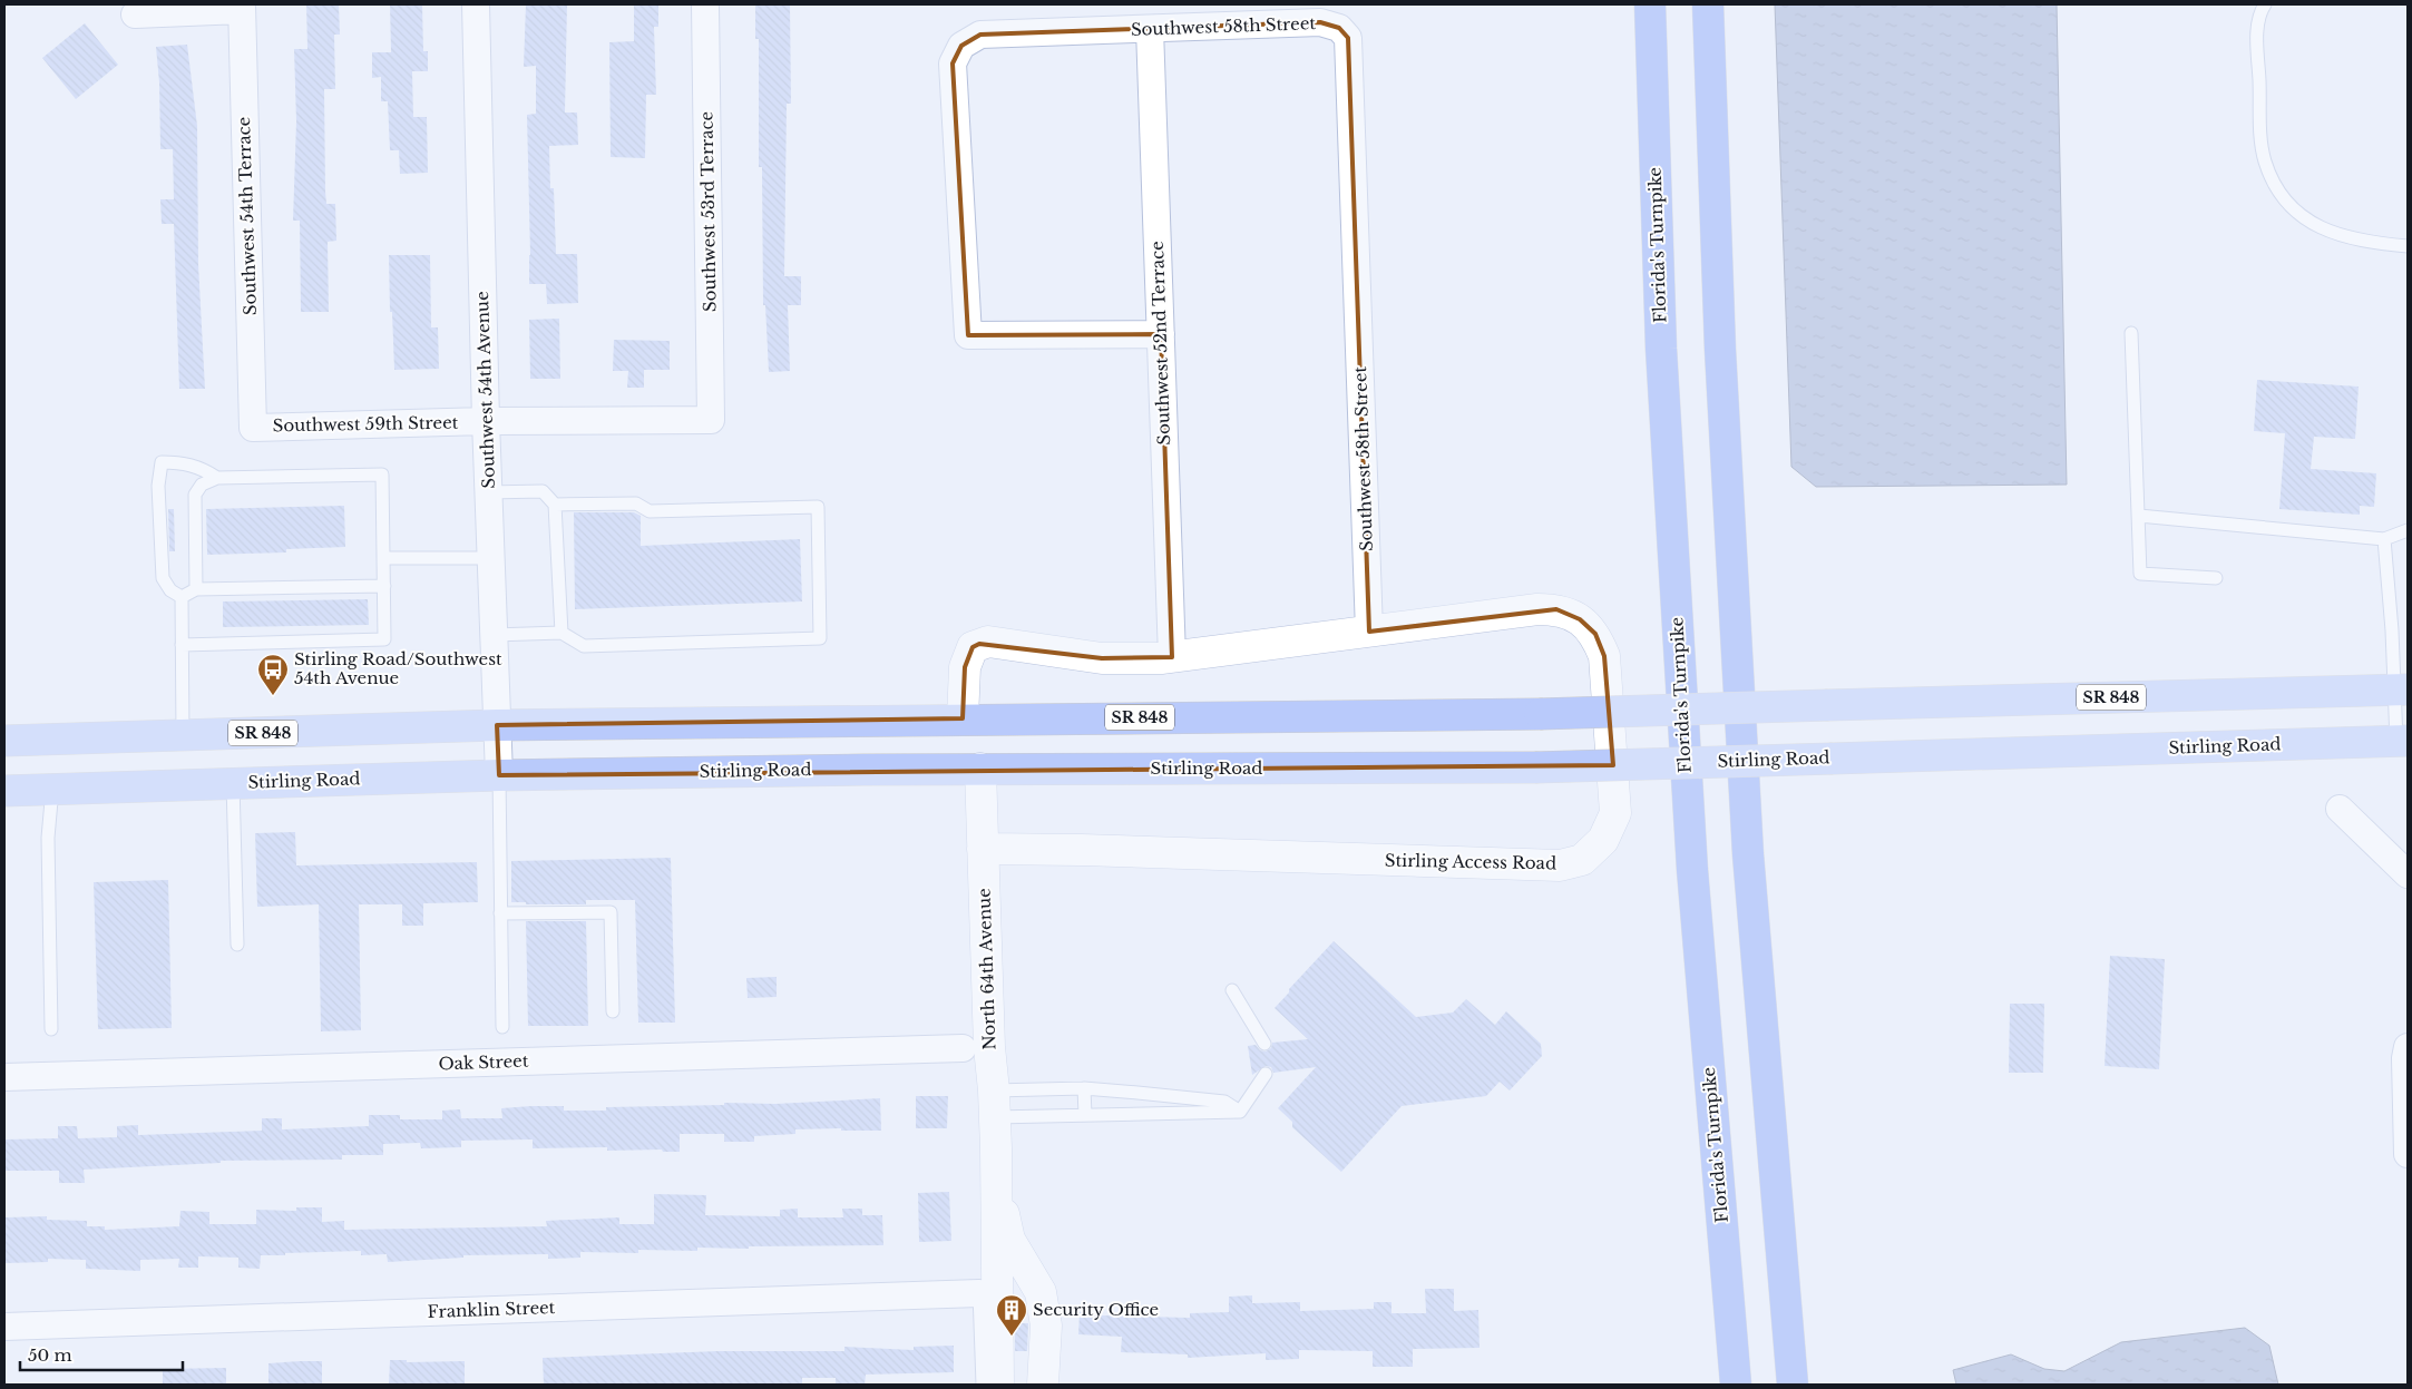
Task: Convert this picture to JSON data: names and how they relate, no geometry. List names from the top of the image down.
{
  "streets": {
    "highway": ["Florida's Turnpike"],
    "main road": ["SR 848", "Stirling Road"],
    "street": [
      "Southwest 58th Street",
      "Southwest 53rd Terrace",
      "Southwest 54th Terrace",
      "Southwest 52nd Terrace",
      "Southwest 54th Avenue",
      "Southwest 59th Street",
      "Stirling Access Road",
      "North 64th Avenue",
      "Oak Street",
      "Franklin Street"
    ]
  },
  "crossings": [
    ["Southwest 58th Street", "Southwest 52nd Terrace"],
    ["Southwest 58th Street", "Stirling Access Road"],
    ["Southwest 53rd Terrace", "Southwest 59th Street"],
    ["Southwest 54th Terrace", "Southwest 59th Street"],
    ["Southwest 52nd Terrace", "Stirling Access Road"],
    ["Southwest 54th Avenue", "Southwest 59th Street"],
    ["Southwest 54th Avenue", "SR 848"],
    ["Southwest 54th Avenue", "Stirling Road"],
    ["SR 848", "Stirling Access Road"],
    ["Stirling Road", "North 64th Avenue"],
    ["Stirling Access Road", "North 64th Avenue"]
  ],
  "places": {
    "bus stop": ["Stirling Road/Southwest 54th Avenue"],
    "building": ["Security Office"]
  },
  "scale_bar": "50 m"
}
